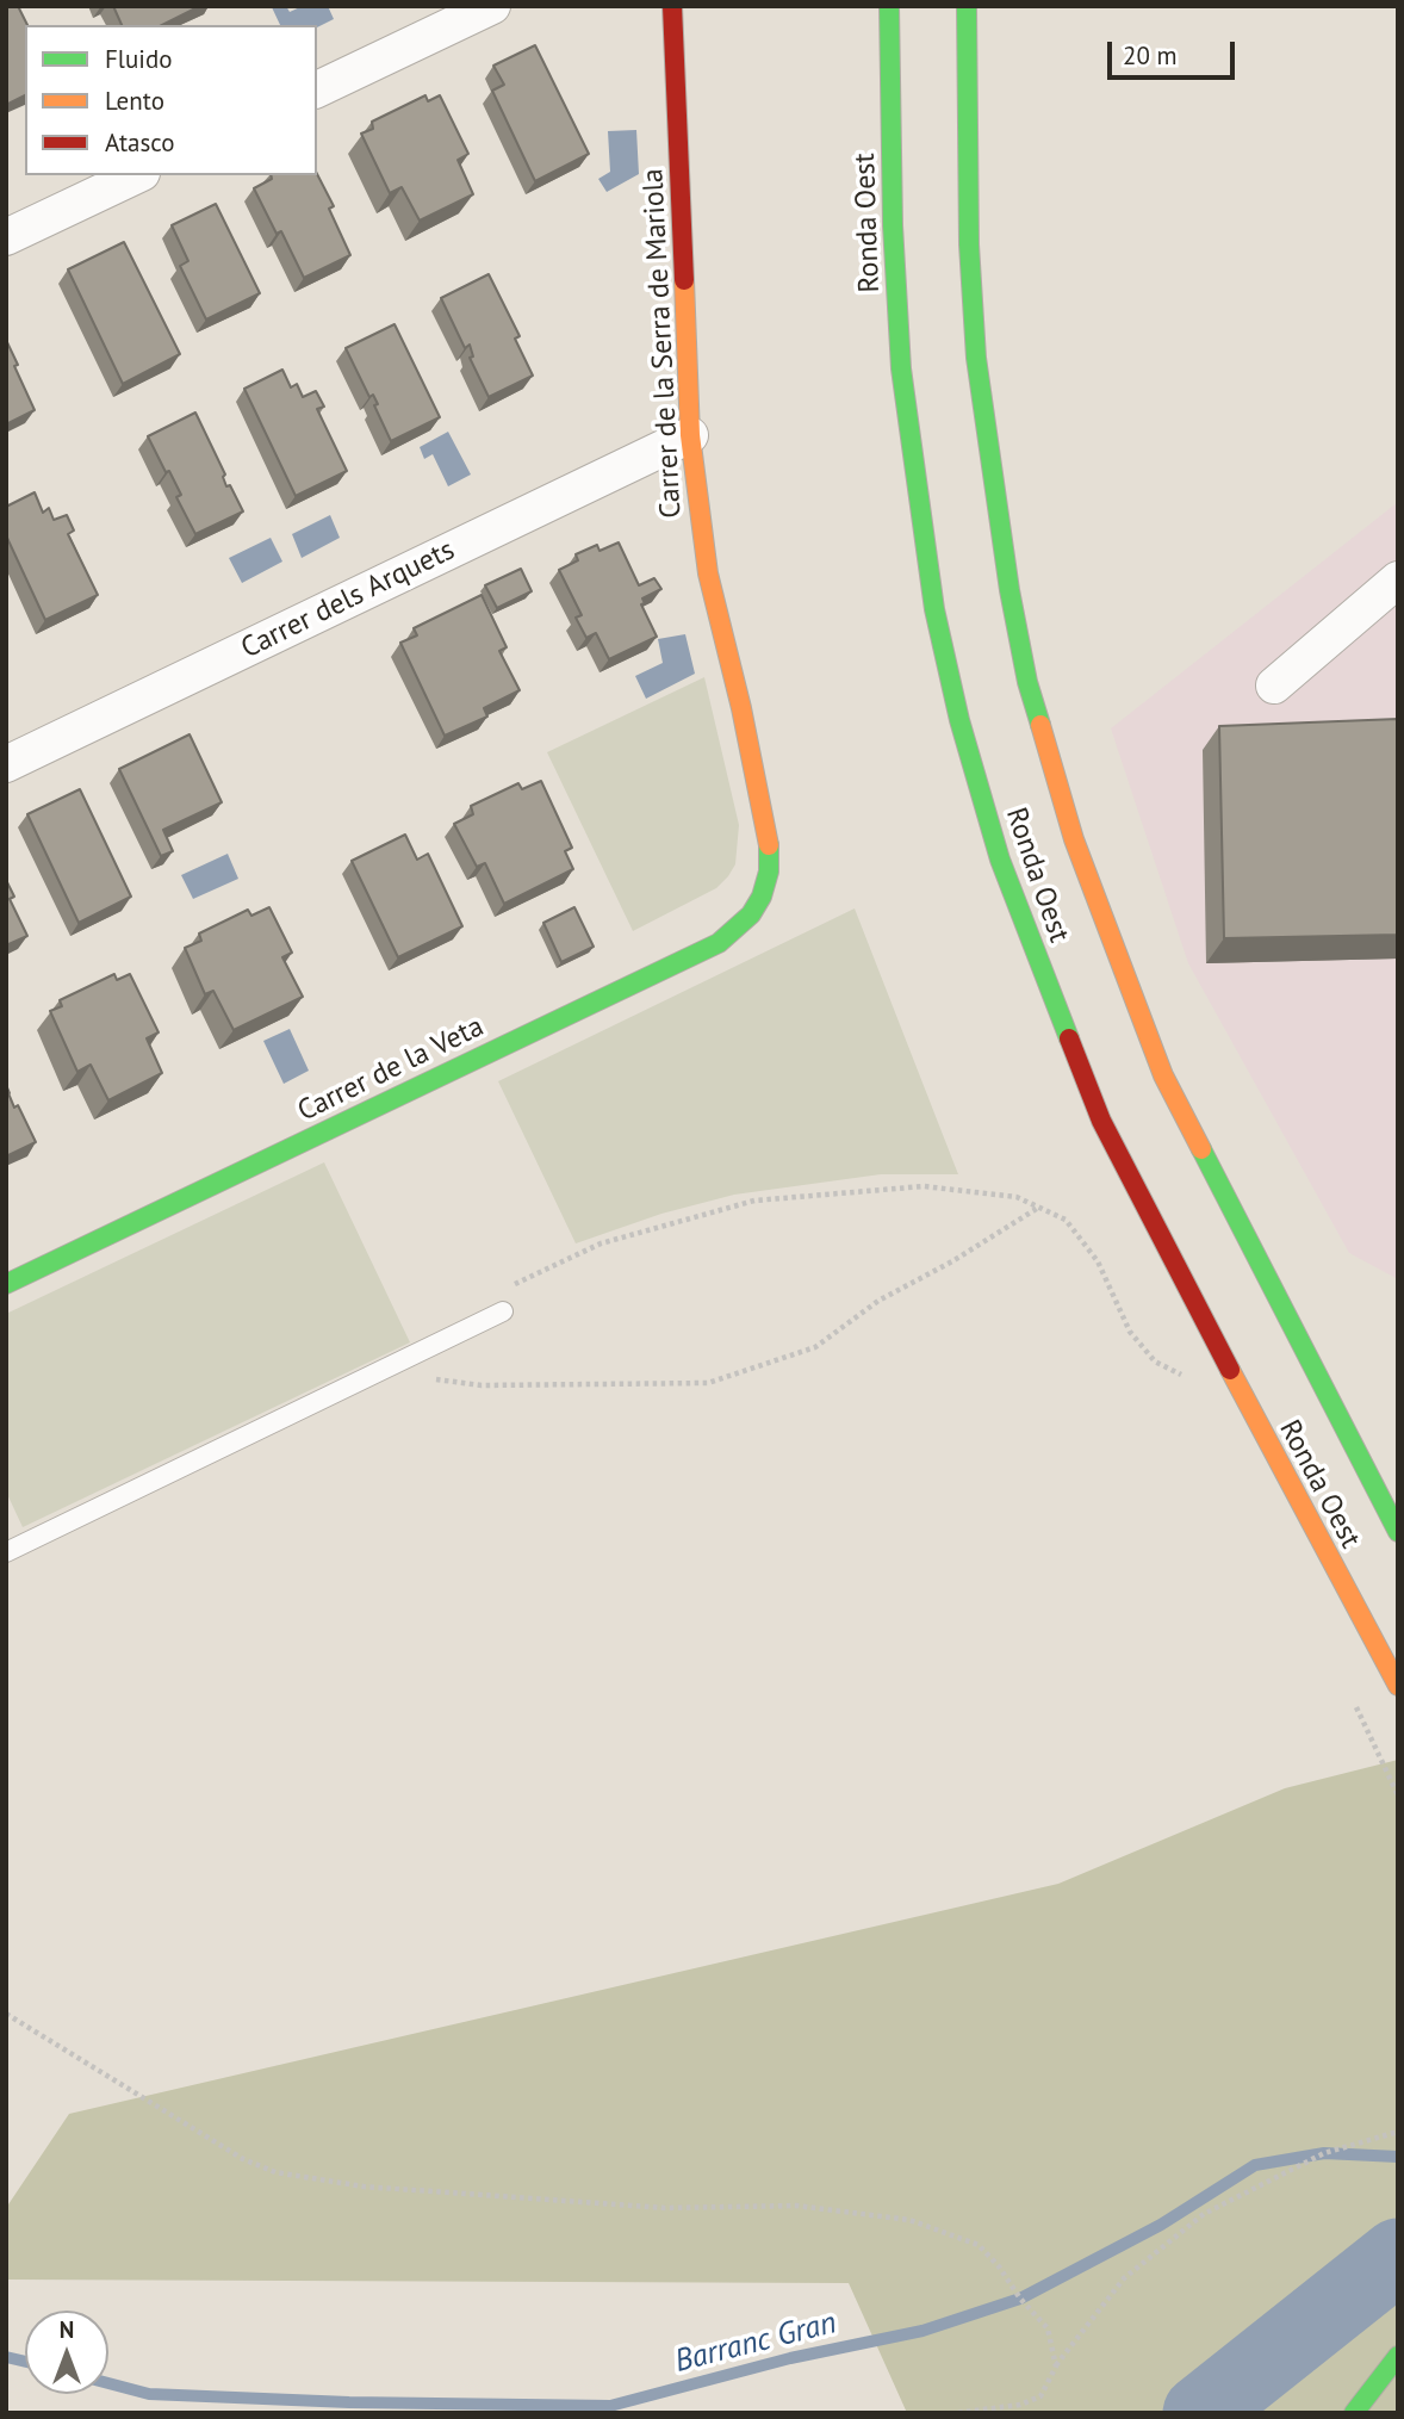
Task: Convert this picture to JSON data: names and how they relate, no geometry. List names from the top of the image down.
{
  "streets": {
    "main road": ["Ronda Oest", "Carrer de la Serra de Mariola", "Carrer de la Veta"],
    "street": ["Carrer dels Arquets"]
  },
  "crossings": [
    ["Carrer de la Serra de Mariola", "Carrer dels Arquets"],
    ["Carrer de la Serra de Mariola", "Carrer de la Veta"]
  ],
  "water": ["Barranc Gran"],
  "legend": ["Fluido", "Lento", "Atasco"],
  "scale_bar": "20 m",
  "north": "top"
}
